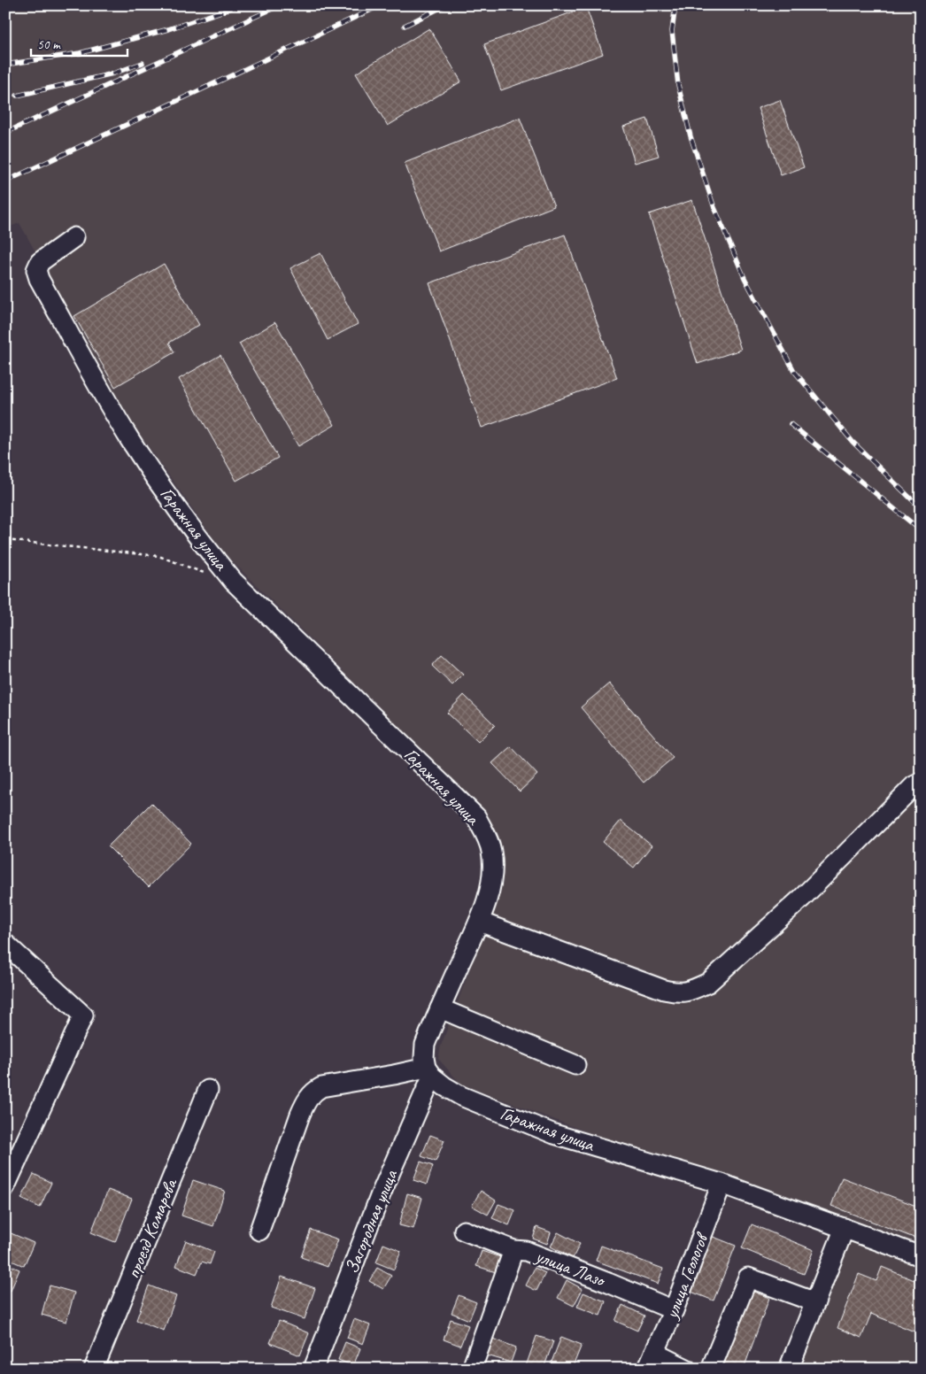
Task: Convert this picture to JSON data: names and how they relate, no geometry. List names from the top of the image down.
{
  "streets": {
    "street": [
      "Гаражная улица",
      "Загородная улица",
      "проезд Комарова",
      "улица Лазо",
      "улица Геологов"
    ]
  },
  "crossings": [
    ["Гаражная улица", "Загородная улица"],
    ["Гаражная улица", "улица Геологов"],
    ["улица Лазо", "улица Геологов"]
  ],
  "scale_bar": "50 m"
}
